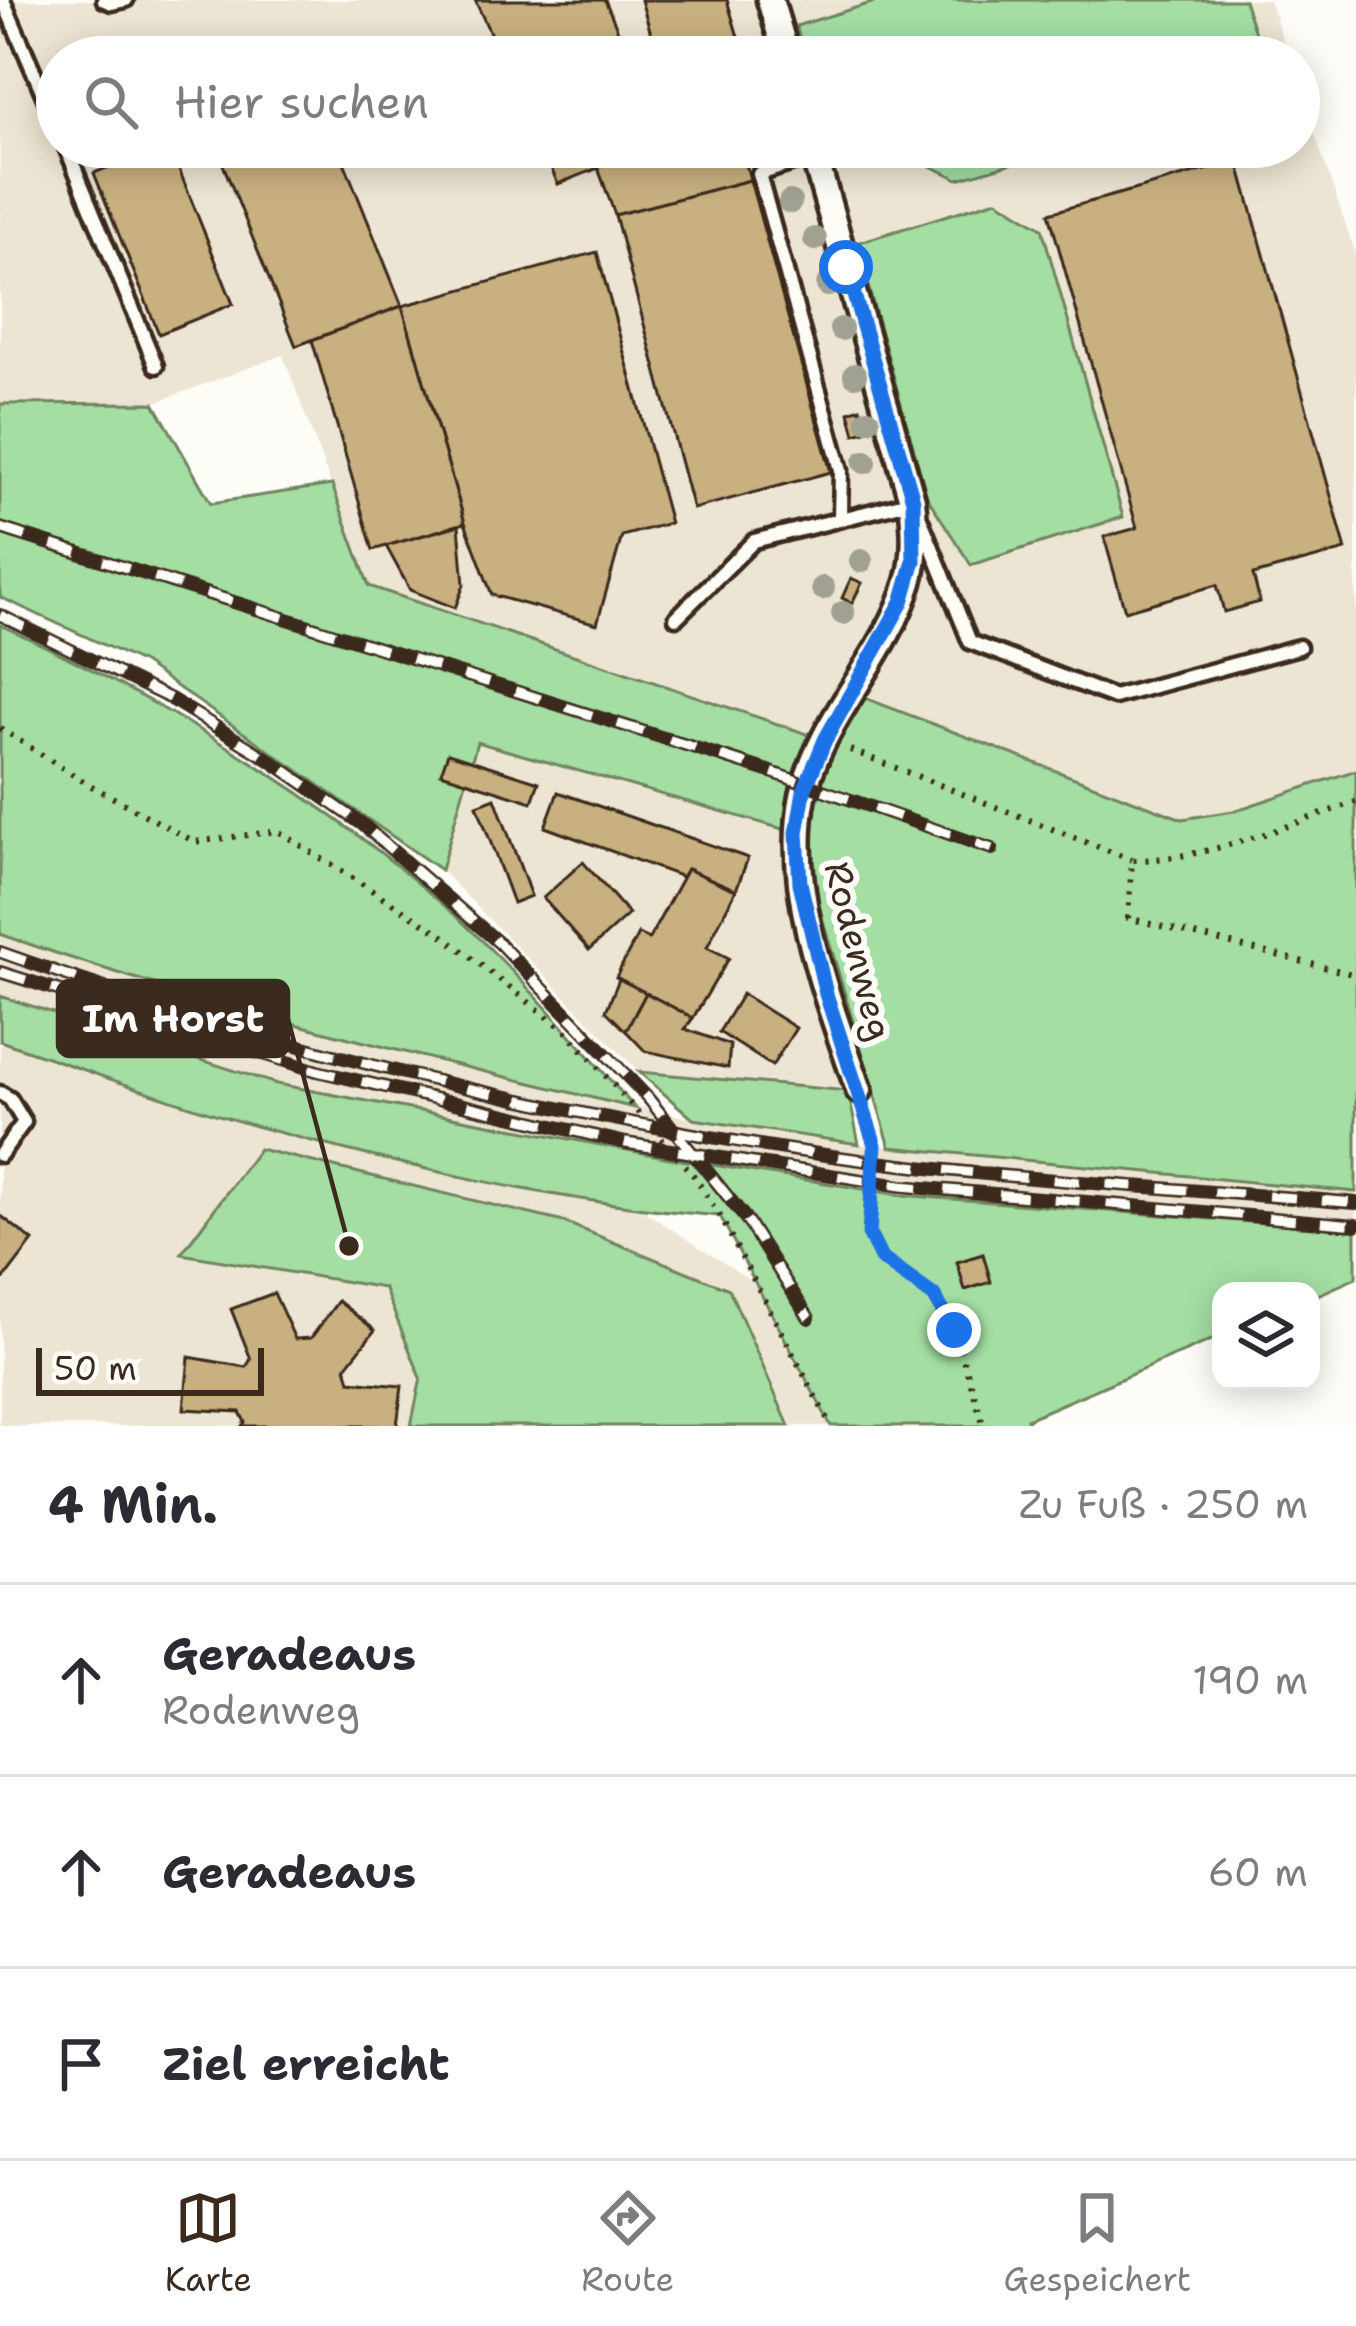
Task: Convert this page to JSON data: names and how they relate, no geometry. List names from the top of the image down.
{
  "streets": {
    "street": ["Rodenweg"]
  },
  "places": ["Im Horst"],
  "scale_bar": "50 m",
  "page": {
    "search": "Hier suchen",
    "scale": "50 m",
    "heading": ["4 Min.", "Zu Fuß · 250 m"],
    "list": [
      ["Geradeaus", "Rodenweg", "190 m"],
      ["Geradeaus", "60 m"],
      "Ziel erreicht"
    ],
    "nav": ["Karte", "Route", "Gespeichert"]
  }
}
